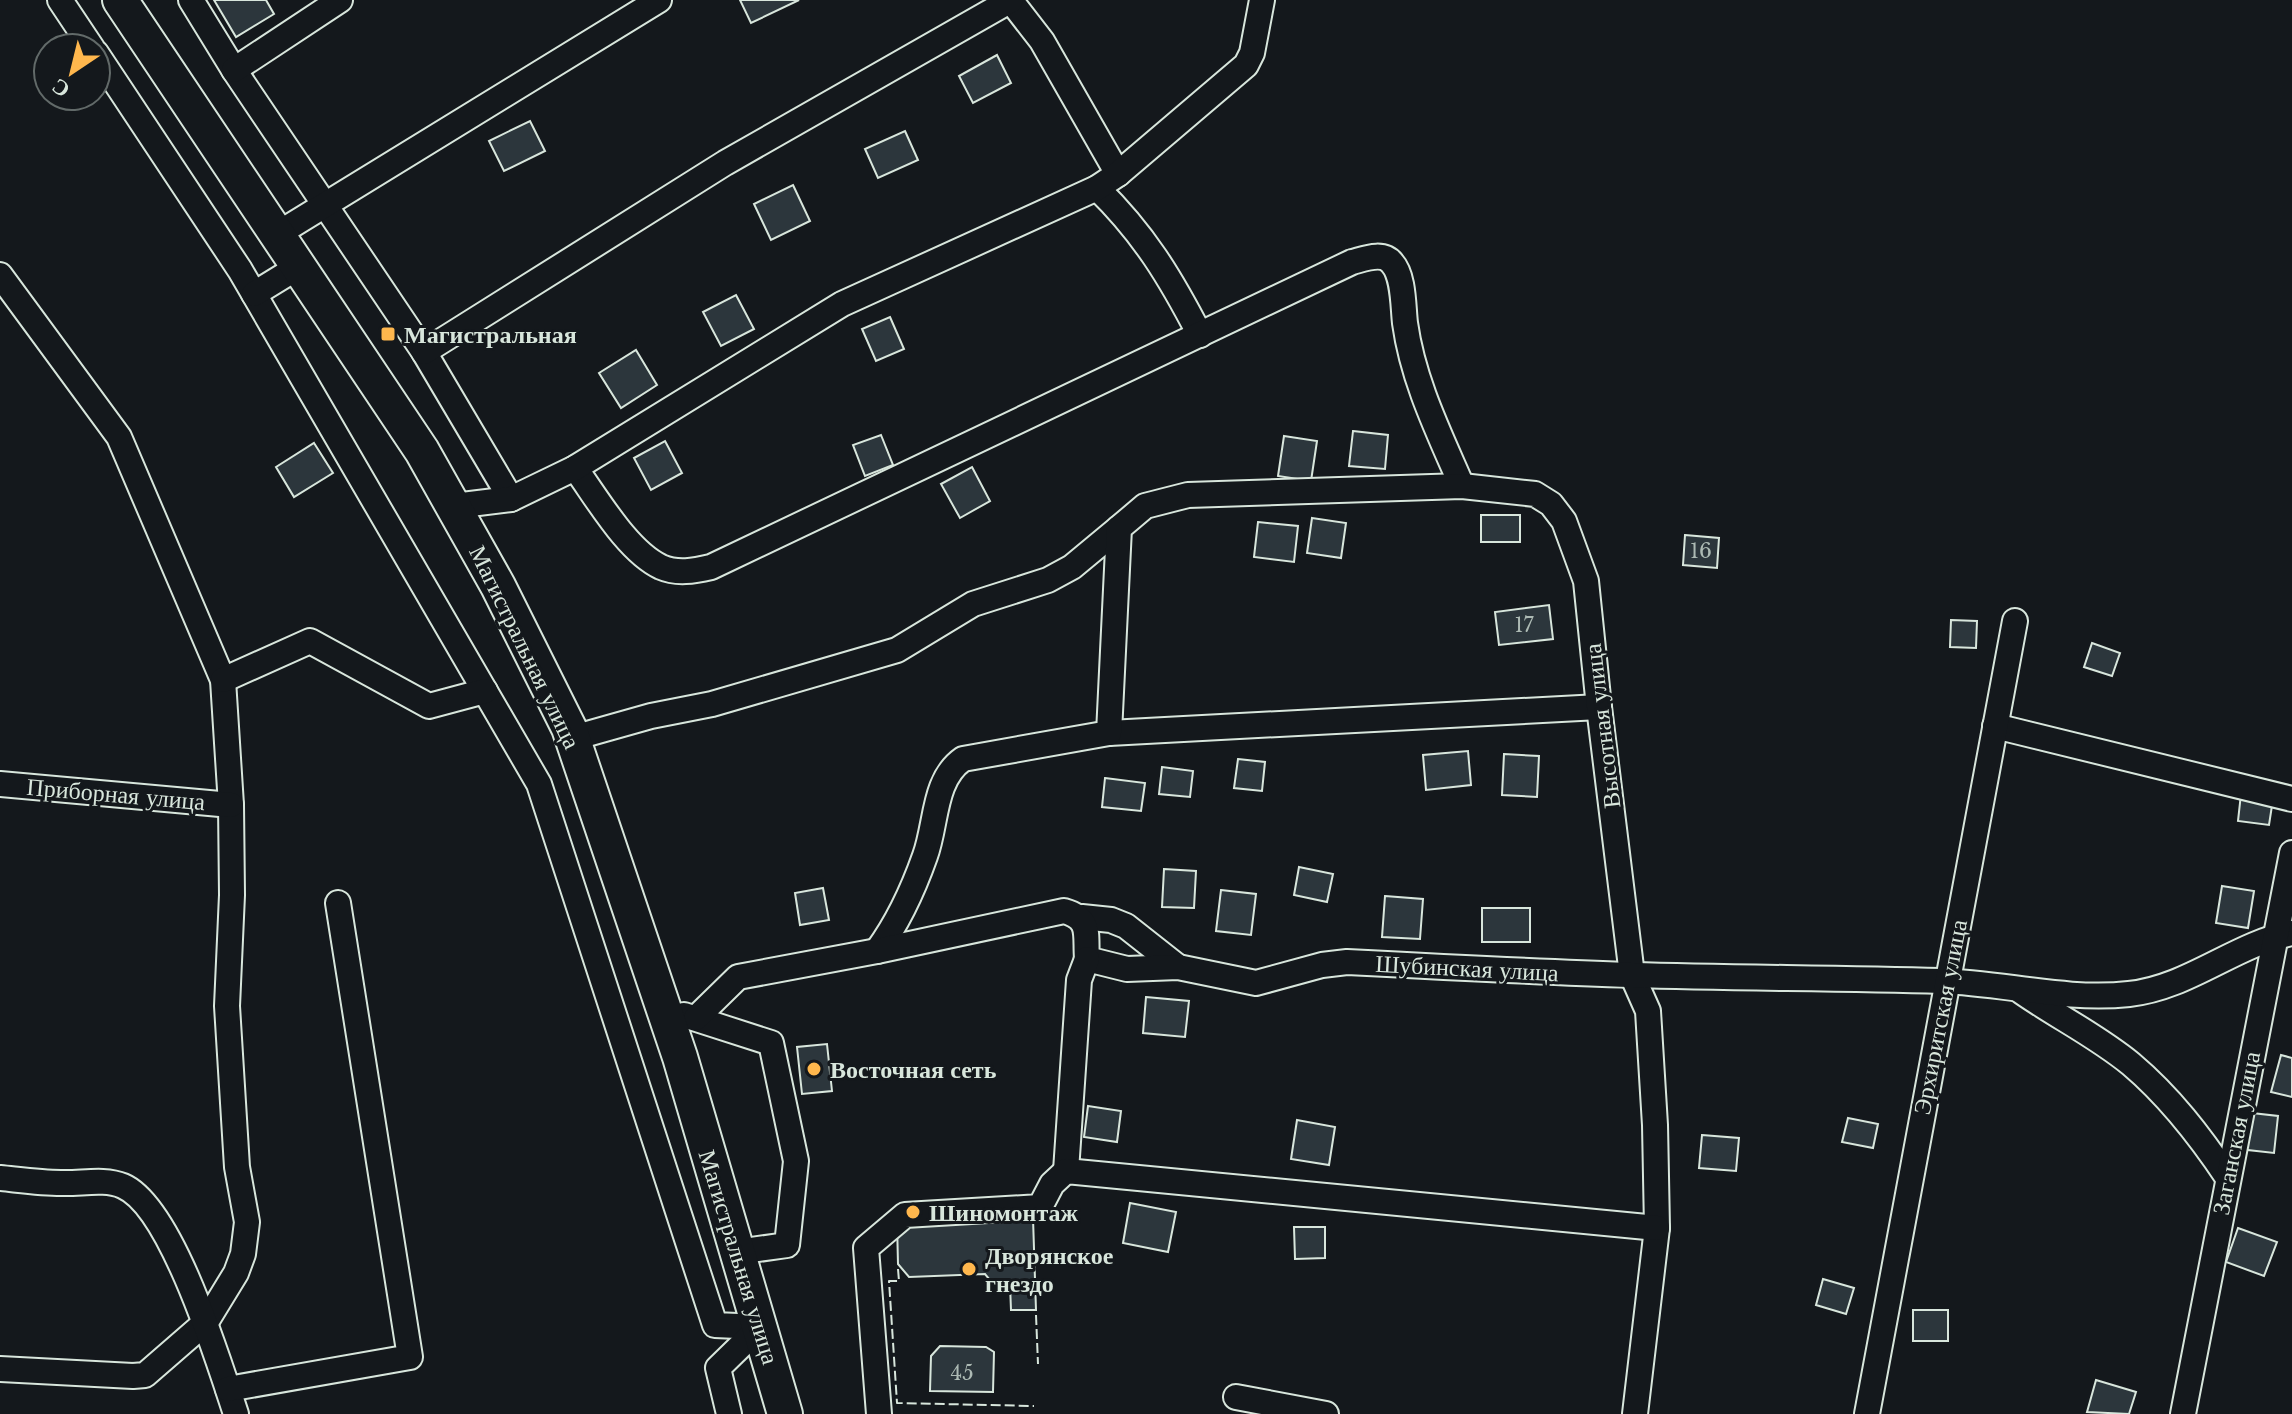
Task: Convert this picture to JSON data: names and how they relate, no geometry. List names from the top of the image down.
{
  "streets": {
    "highway": ["Магистральная улица"],
    "street": [
      "Высотная улица",
      "Приборная улица",
      "Шубинская улица",
      "Эрхиритская улица",
      "Заганская улица"
    ]
  },
  "crossings": [
    ["Высотная улица", "Шубинская улица"],
    ["Шубинская улица", "Эрхиритская улица"],
    ["Шубинская улица", "Заганская улица"]
  ],
  "places": {
    "transit": ["Магистральная"],
    "other": ["Восточная сеть", "Шиномонтаж", "Дворянское гнездо"]
  },
  "house_numbers": ["16", "17", "45"],
  "north": "bottom left"
}
